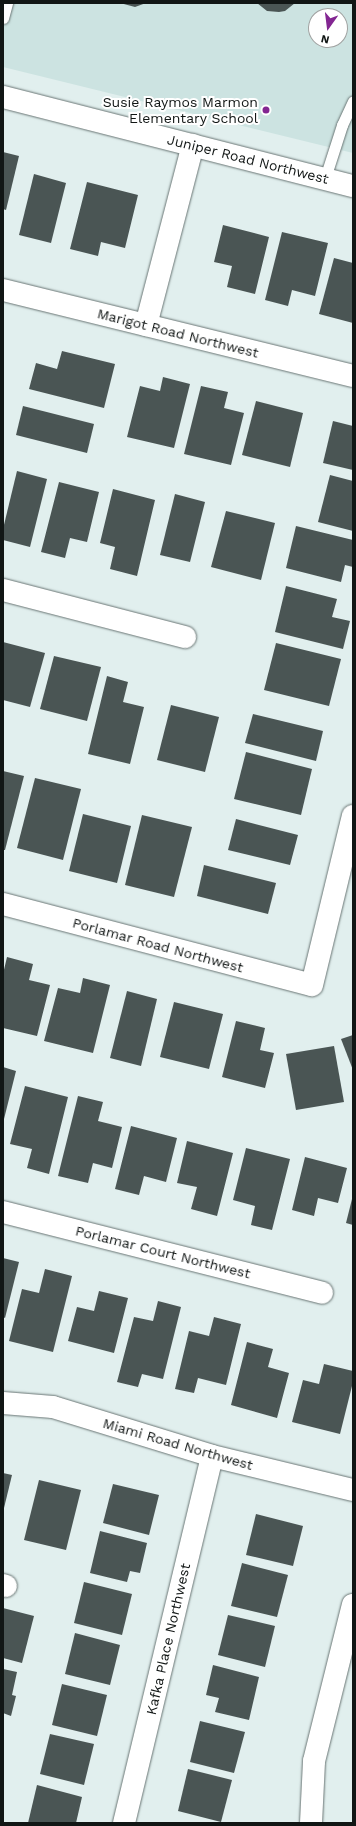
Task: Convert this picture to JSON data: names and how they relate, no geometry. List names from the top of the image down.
{
  "streets": {
    "street": [
      "Juniper Road Northwest",
      "Marigot Road Northwest",
      "Porlamar Road Northwest",
      "Porlamar Court Northwest",
      "Miami Road Northwest",
      "Kafka Place Northwest"
    ]
  },
  "crossings": [
    ["Miami Road Northwest", "Kafka Place Northwest"]
  ],
  "places": ["Susie Raymos Marmon Elementary School"],
  "north": "bottom"
}
